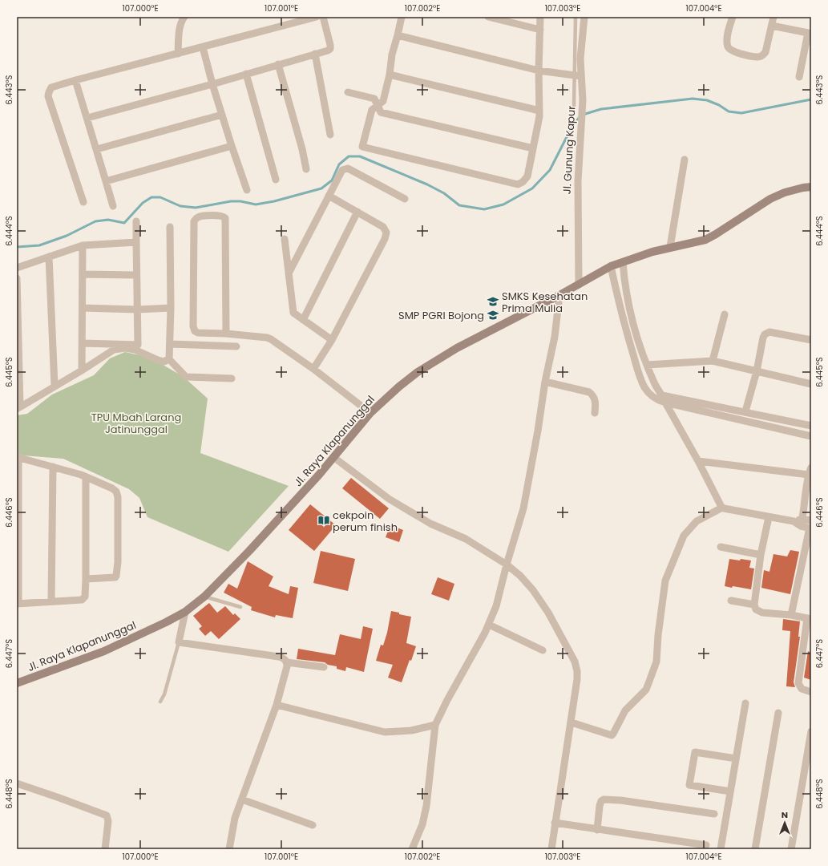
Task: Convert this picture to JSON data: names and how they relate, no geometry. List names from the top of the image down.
{
  "streets": {
    "street": ["Jl. Gunung Kapur", "Jl. Raya Klapanunggal"]
  },
  "crossings": [
    ["Jl. Gunung Kapur", "Jl. Raya Klapanunggal"]
  ],
  "parks": ["TPU Mbah Larang Jatinunggal"],
  "places": {
    "school or university": ["SMKS Kesehatan Prima Mulia", "SMP PGRI Bojong"],
    "library": ["cekpoin perum finish"]
  },
  "north": "top",
  "coordinates": [
    "107.000°E",
    "107.001°E",
    "107.002°E",
    "107.003°E",
    "107.004°E",
    "6.443°S",
    "6.444°S",
    "6.445°S",
    "6.446°S",
    "6.447°S",
    "6.448°S"
  ]
}
